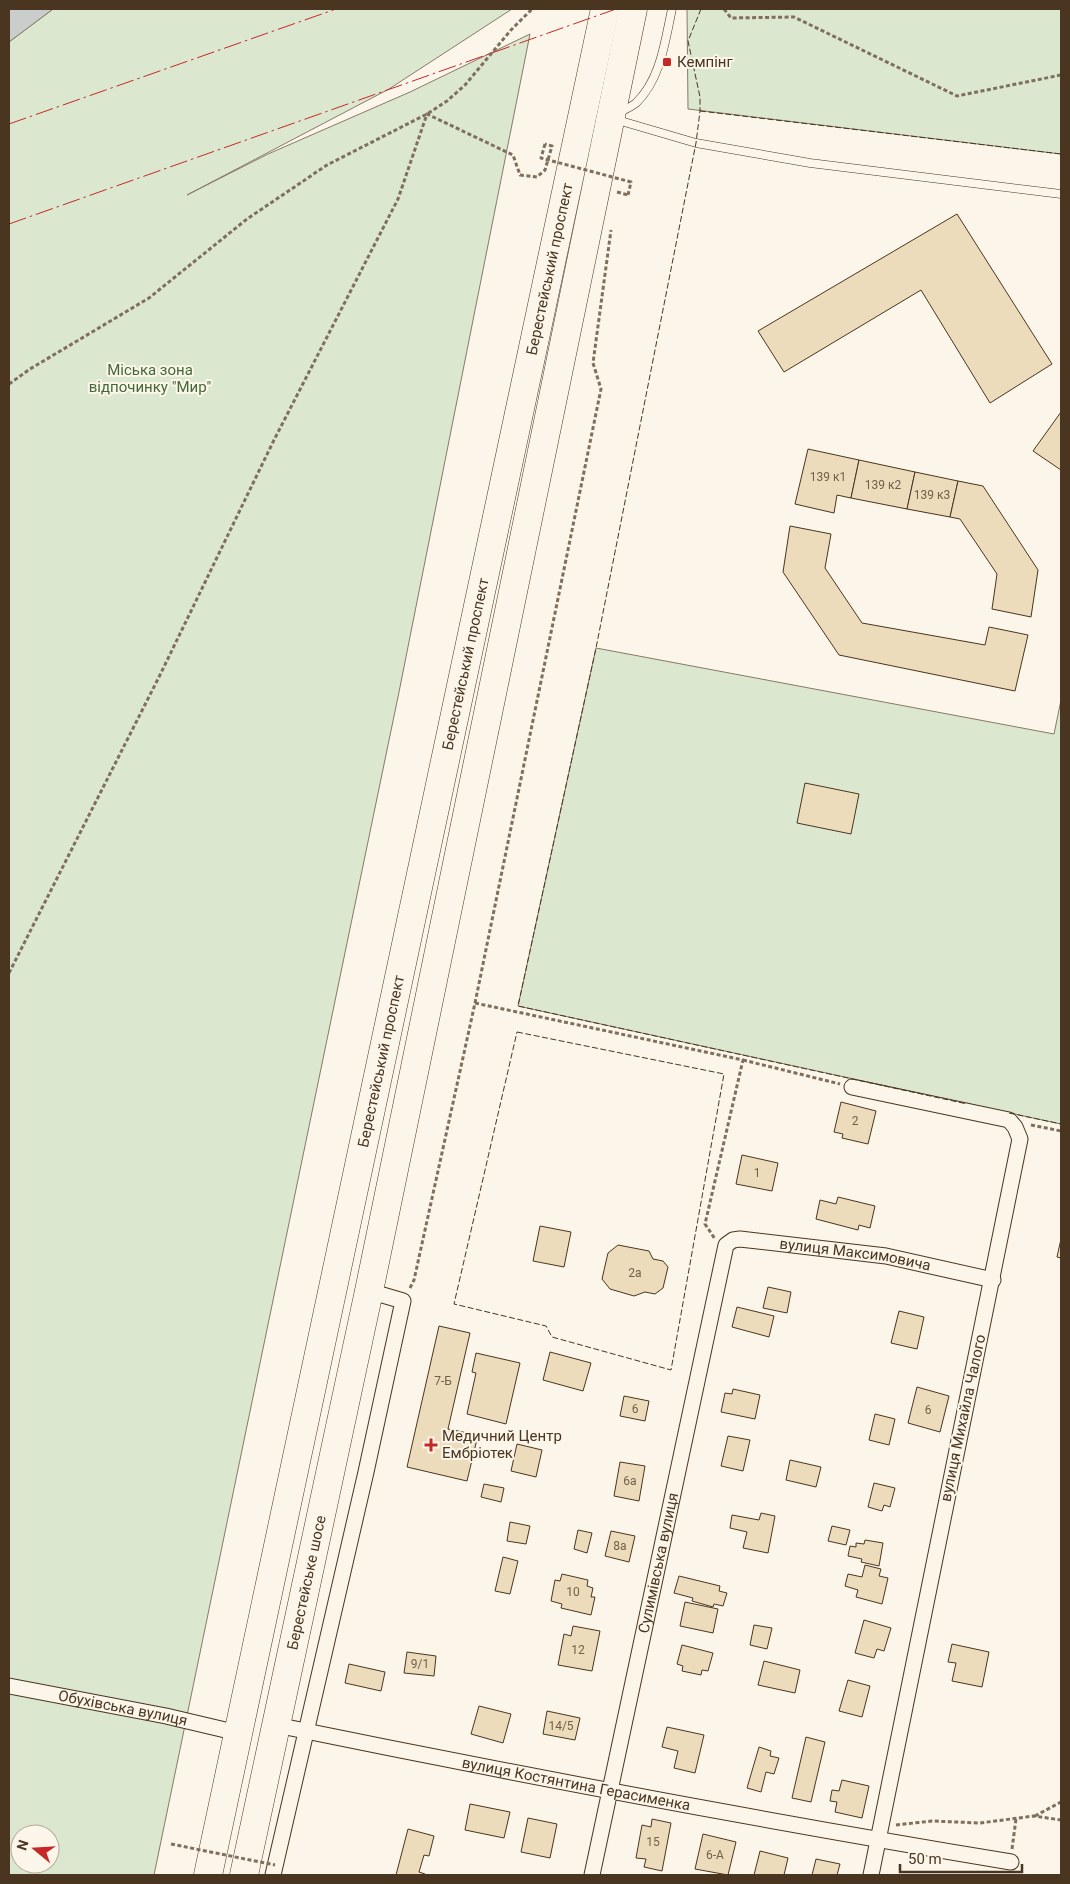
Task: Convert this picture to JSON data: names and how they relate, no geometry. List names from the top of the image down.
{
  "streets": {
    "highway": ["Берестейський проспект", "Берестейське шосе"],
    "street": [
      "вулиця Максимовича",
      "вулиця Михайла Чалого",
      "Сулимівська вулиця",
      "Обухівська вулиця",
      "вулиця Костянтина Герасименка"
    ]
  },
  "crossings": [
    ["Берестейський проспект", "Берестейське шосе"],
    ["Берестейський проспект", "Обухівська вулиця"],
    ["вулиця Максимовича", "вулиця Михайла Чалого"],
    ["вулиця Максимовича", "Сулимівська вулиця"],
    ["вулиця Михайла Чалого", "вулиця Костянтина Герасименка"],
    ["Сулимівська вулиця", "вулиця Костянтина Герасименка"],
    ["Берестейське шосе", "вулиця Костянтина Герасименка"]
  ],
  "parks": ["Міська зона відпочинку \"Мир\""],
  "places": {
    "transit": ["Кемпінг"],
    "health": ["Медичний Центр Ембріотек"]
  },
  "house_numbers": [
    "139 к1",
    "139 к2",
    "139 к3",
    "2",
    "1",
    "2а",
    "7-Б",
    "6",
    "6",
    "6а",
    "8а",
    "10",
    "12",
    "9/1",
    "14/5",
    "15",
    "6-А"
  ],
  "scale_bar": "50 m",
  "north": "left"
}
